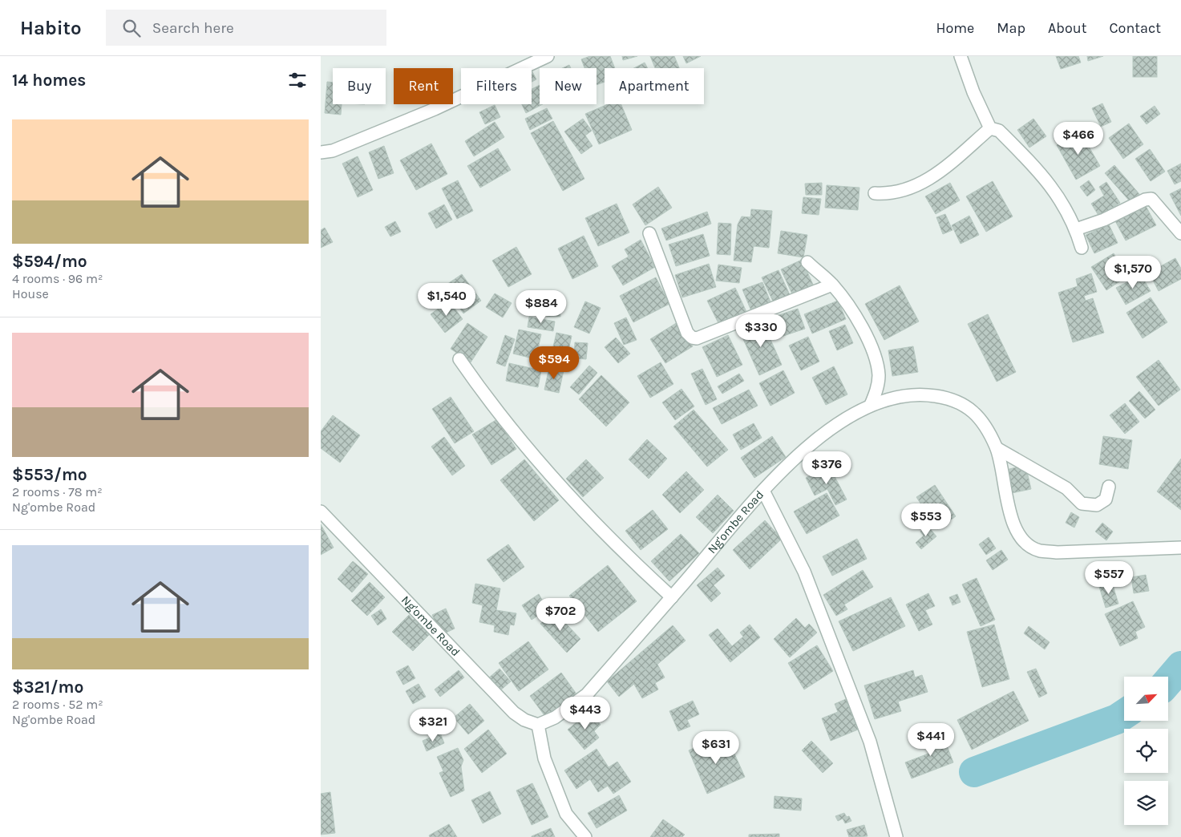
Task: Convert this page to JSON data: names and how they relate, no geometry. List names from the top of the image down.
{
  "streets": {
    "street": ["Ng'ombe Road"]
  },
  "north": "top right",
  "page": {
    "header": "Habito",
    "search": "Search here",
    "nav": [
      "Home",
      "Map",
      "About",
      "Contact"
    ],
    "heading": "14 homes",
    "chip": [
      "Buy",
      "Rent",
      "Filters",
      "New",
      "Apartment"
    ],
    "list": [
      {
        "name": "$594/mo",
        "note": "4 rooms · 96 m² · House"
      },
      {
        "name": "$553/mo",
        "note": "2 rooms · 78 m² · Ng'ombe Road"
      },
      {
        "name": "$321/mo",
        "note": "2 rooms · 52 m² · Ng'ombe Road"
      }
    ],
    "price": [
      "$466",
      "$1,570",
      "$1,540",
      "$884",
      "$330",
      "$594",
      "$376",
      "$553",
      "$557",
      "$702",
      "$443",
      "$321",
      "$441",
      "$631"
    ]
  }
}
